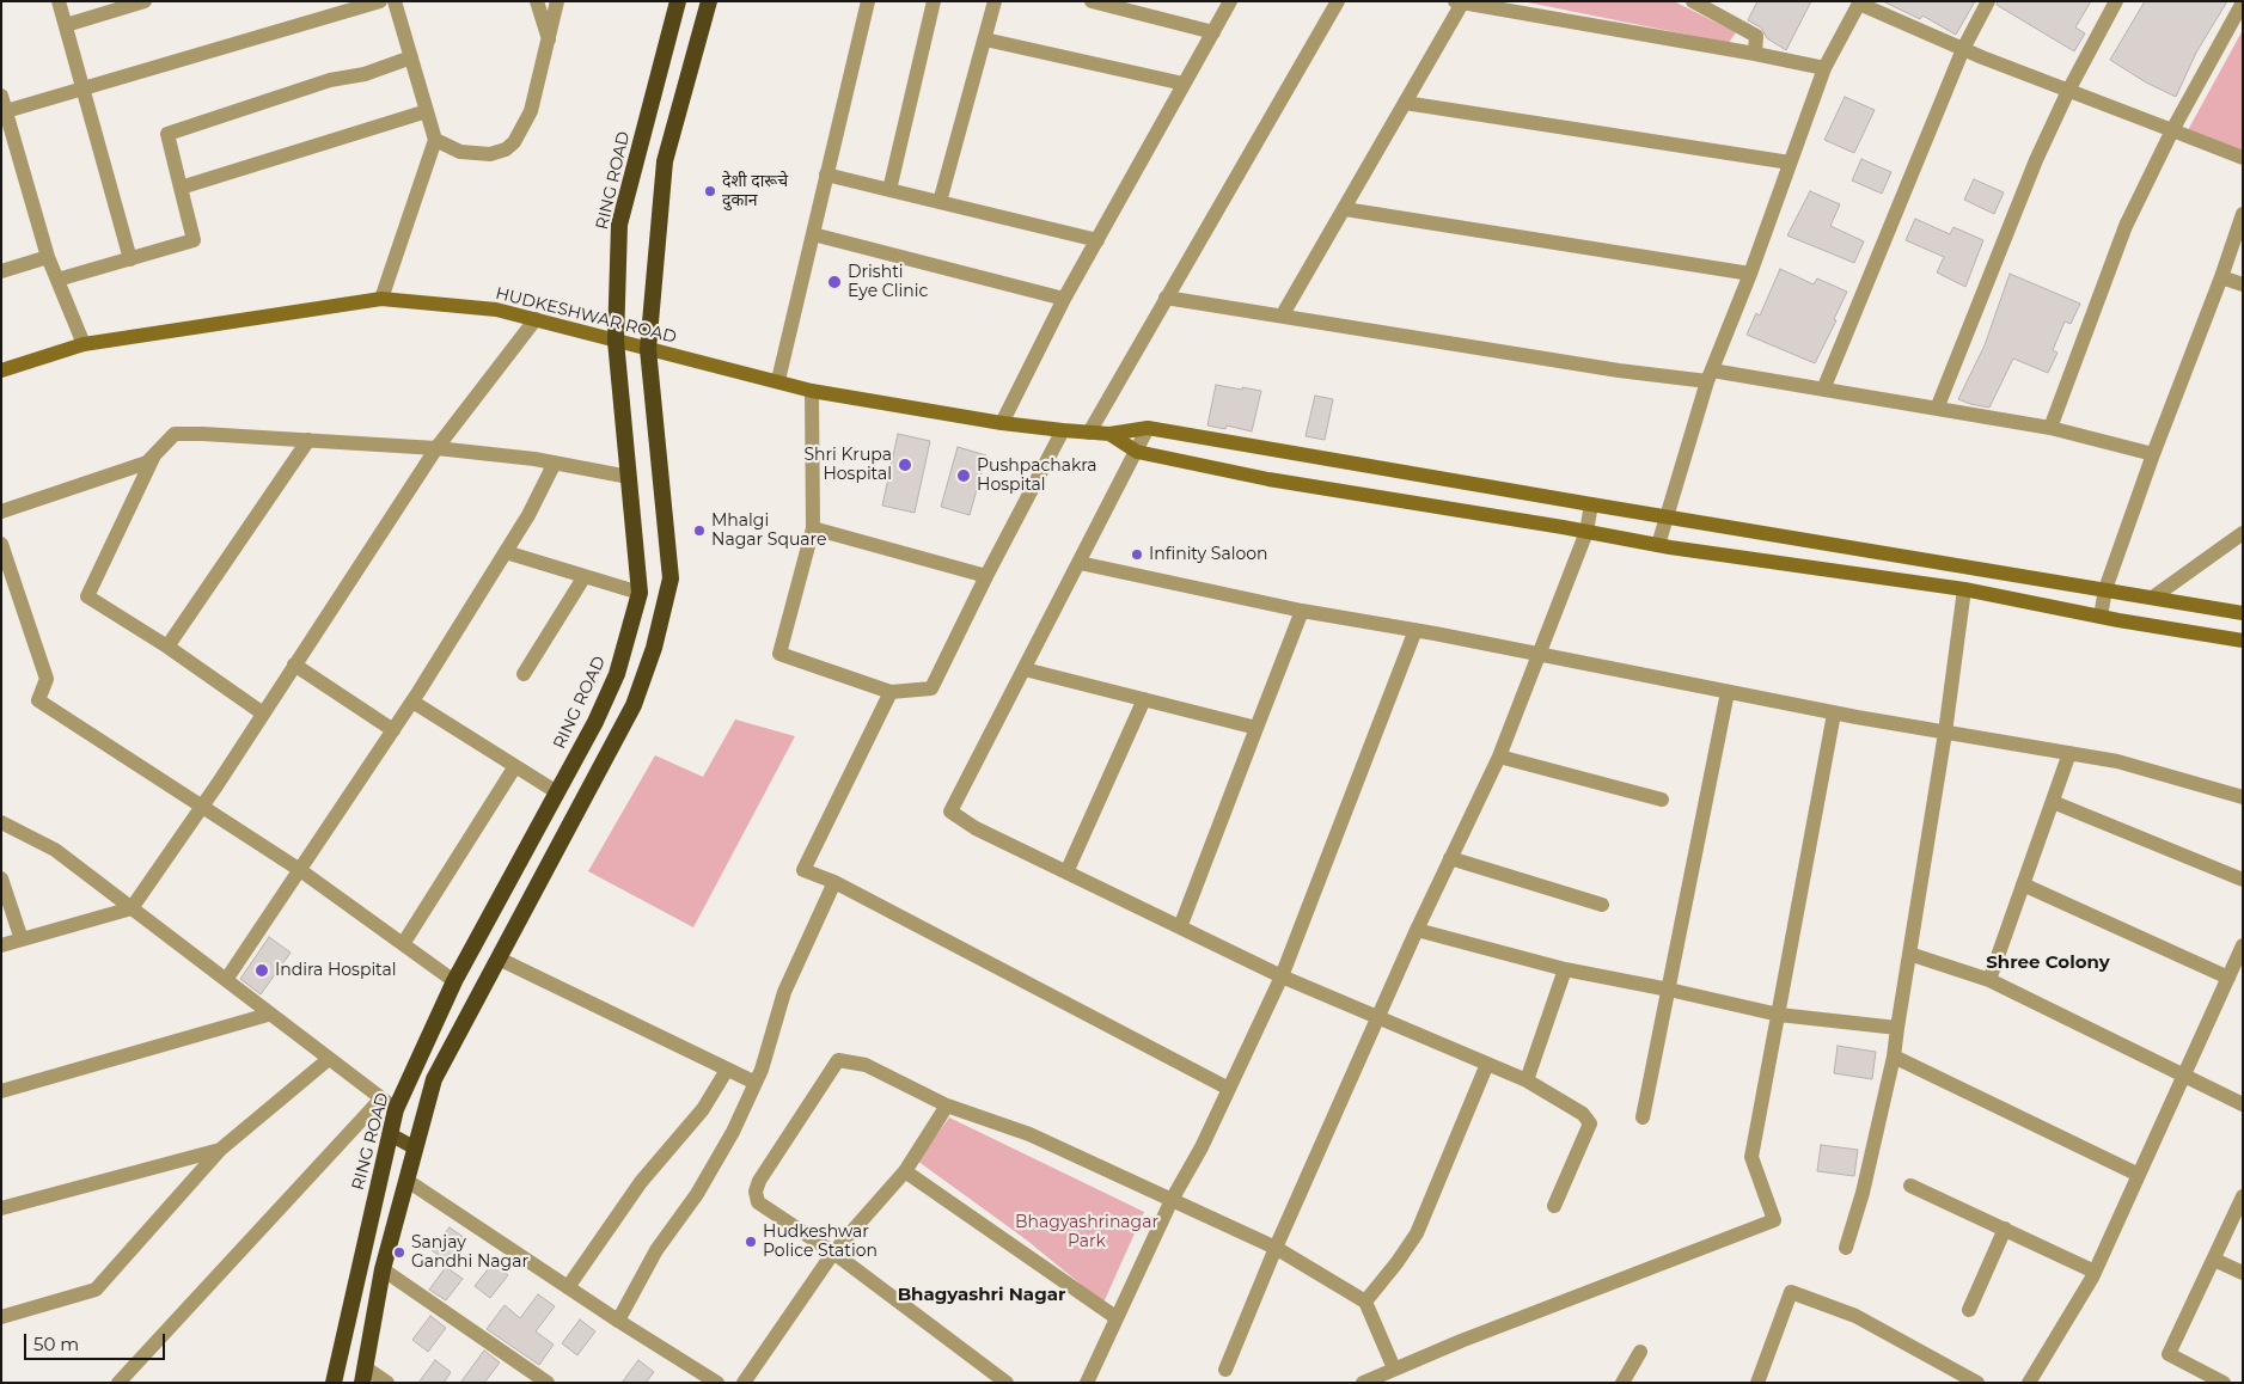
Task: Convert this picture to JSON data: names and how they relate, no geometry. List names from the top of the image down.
{
  "streets": {
    "highway": ["RING ROAD"],
    "main road": ["HUDKESHWAR ROAD"]
  },
  "crossings": [
    ["RING ROAD", "HUDKESHWAR ROAD"]
  ],
  "districts": ["Shree Colony", "Bhagyashri Nagar"],
  "parks": ["Bhagyashrinagar Park"],
  "places": [
    "देशी दारूचे दुकान",
    "Drishti Eye Clinic",
    "Shri Krupa Hospital",
    "Pushpachakra Hospital",
    "Mhalgi Nagar Square",
    "Infinity Saloon",
    "Indira Hospital",
    "Hudkeshwar Police Station",
    "Sanjay Gandhi Nagar"
  ],
  "scale_bar": "50 m"
}
